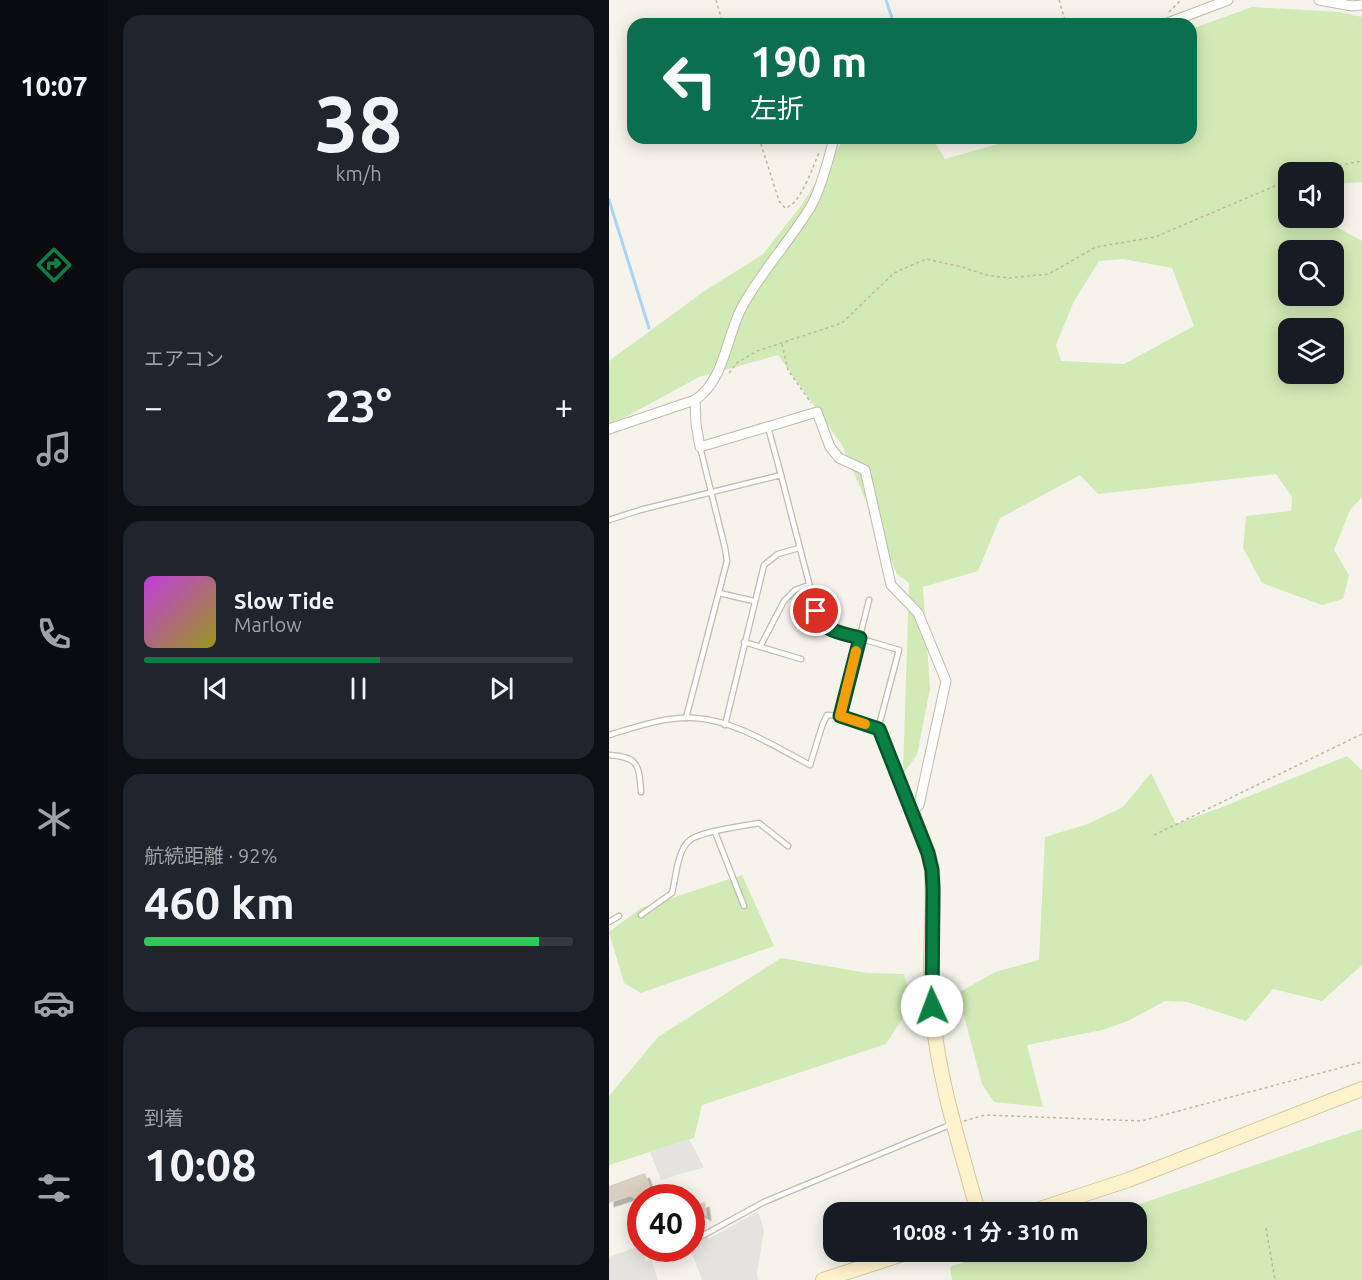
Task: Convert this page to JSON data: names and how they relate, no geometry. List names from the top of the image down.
{
  "page": {
    "tabs": "10:07",
    "tile": [
      ["38", "km/h"],
      "エアコン",
      ["航続距離 · 92%", "460 km"],
      ["到着", "10:08"]
    ],
    "turn": ["190 m", "左折"],
    "heat": ["−", "23°", "+"],
    "song": ["Slow Tide", "Marlow"],
    "limit": "40",
    "trip": "10:08 · 1 分 · 310 m"
  }
}
